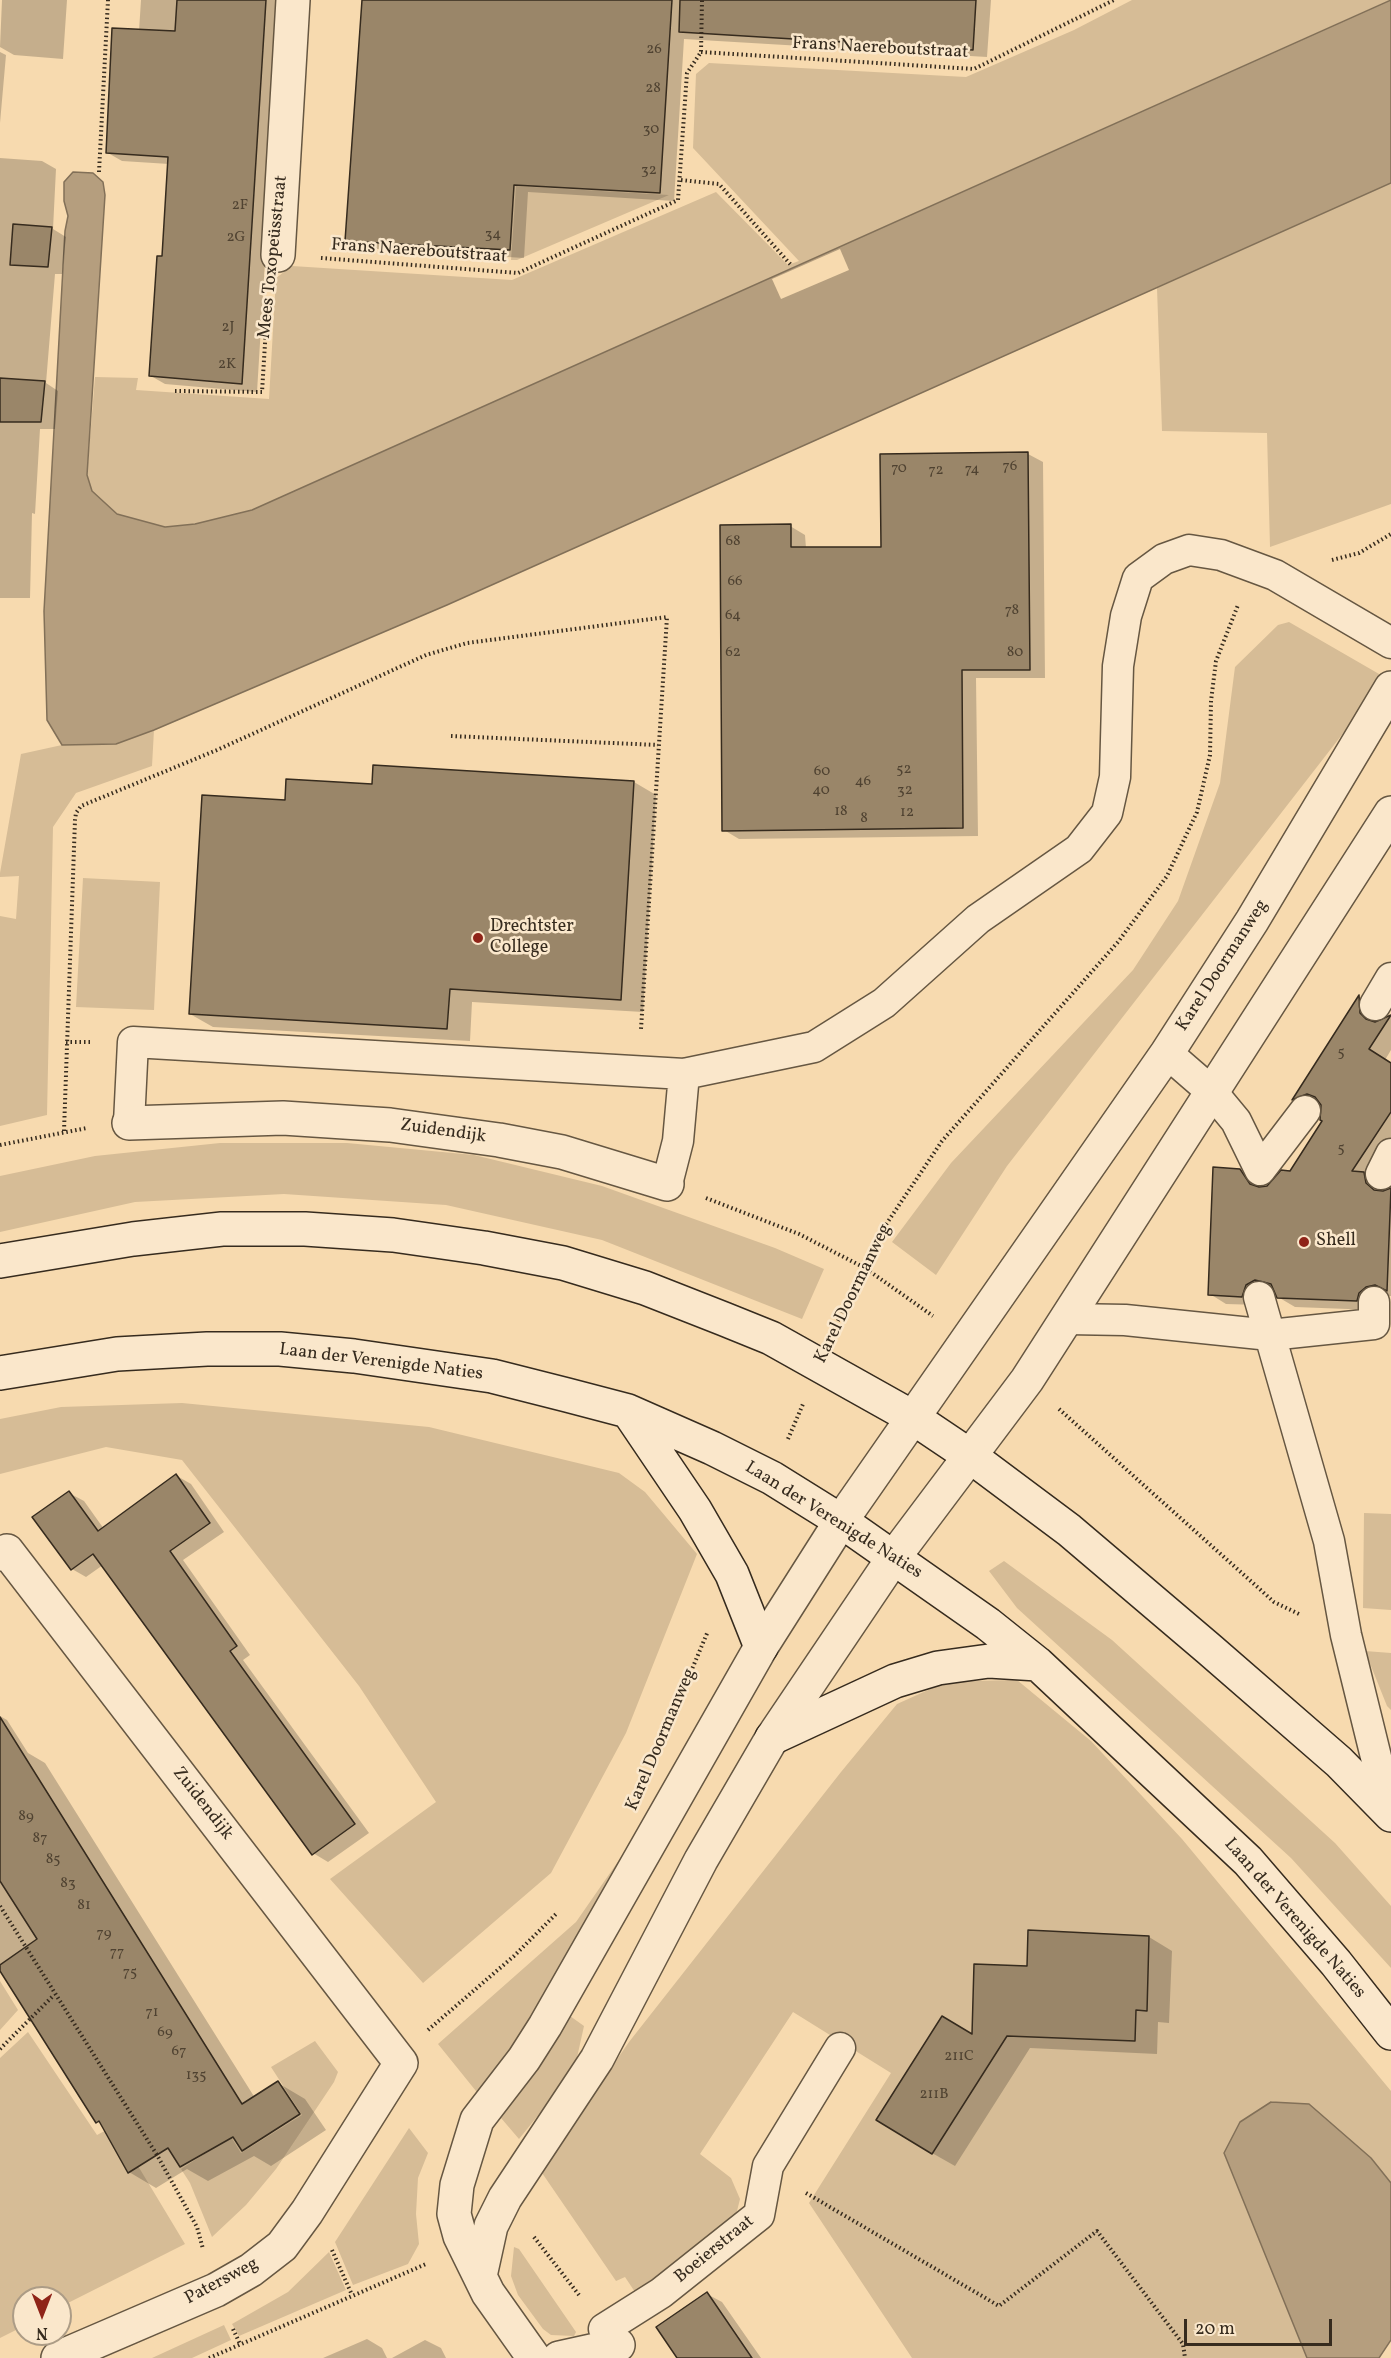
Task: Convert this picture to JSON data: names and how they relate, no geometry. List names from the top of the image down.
{
  "streets": {
    "street": [
      "Mees Toxopeüsstraat",
      "Karel Doormanweg",
      "Zuidendijk",
      "Laan der Verenigde Naties",
      "Patersweg"
    ],
    "lane": ["Boeierstraat"],
    "path": ["Frans Naereboutstraat"]
  },
  "crossings": [
    ["Frans Naereboutstraat", "Mees Toxopeüsstraat"],
    ["Karel Doormanweg", "Laan der Verenigde Naties"],
    ["Zuidendijk", "Patersweg"]
  ],
  "places": ["Drechtster College", "Shell"],
  "house_numbers": [
    "26",
    "28",
    "30",
    "32",
    "2F",
    "34",
    "2G",
    "2J",
    "2K",
    "76",
    "70",
    "74",
    "72",
    "68",
    "66",
    "78",
    "64",
    "62",
    "80",
    "52",
    "60",
    "46",
    "40",
    "32",
    "18",
    "12",
    "8",
    "5",
    "5",
    "89",
    "87",
    "85",
    "83",
    "81",
    "79",
    "77",
    "75",
    "71",
    "69",
    "67",
    "211C",
    "135",
    "211B"
  ],
  "scale_bar": "20 m",
  "north": "bottom"
}
